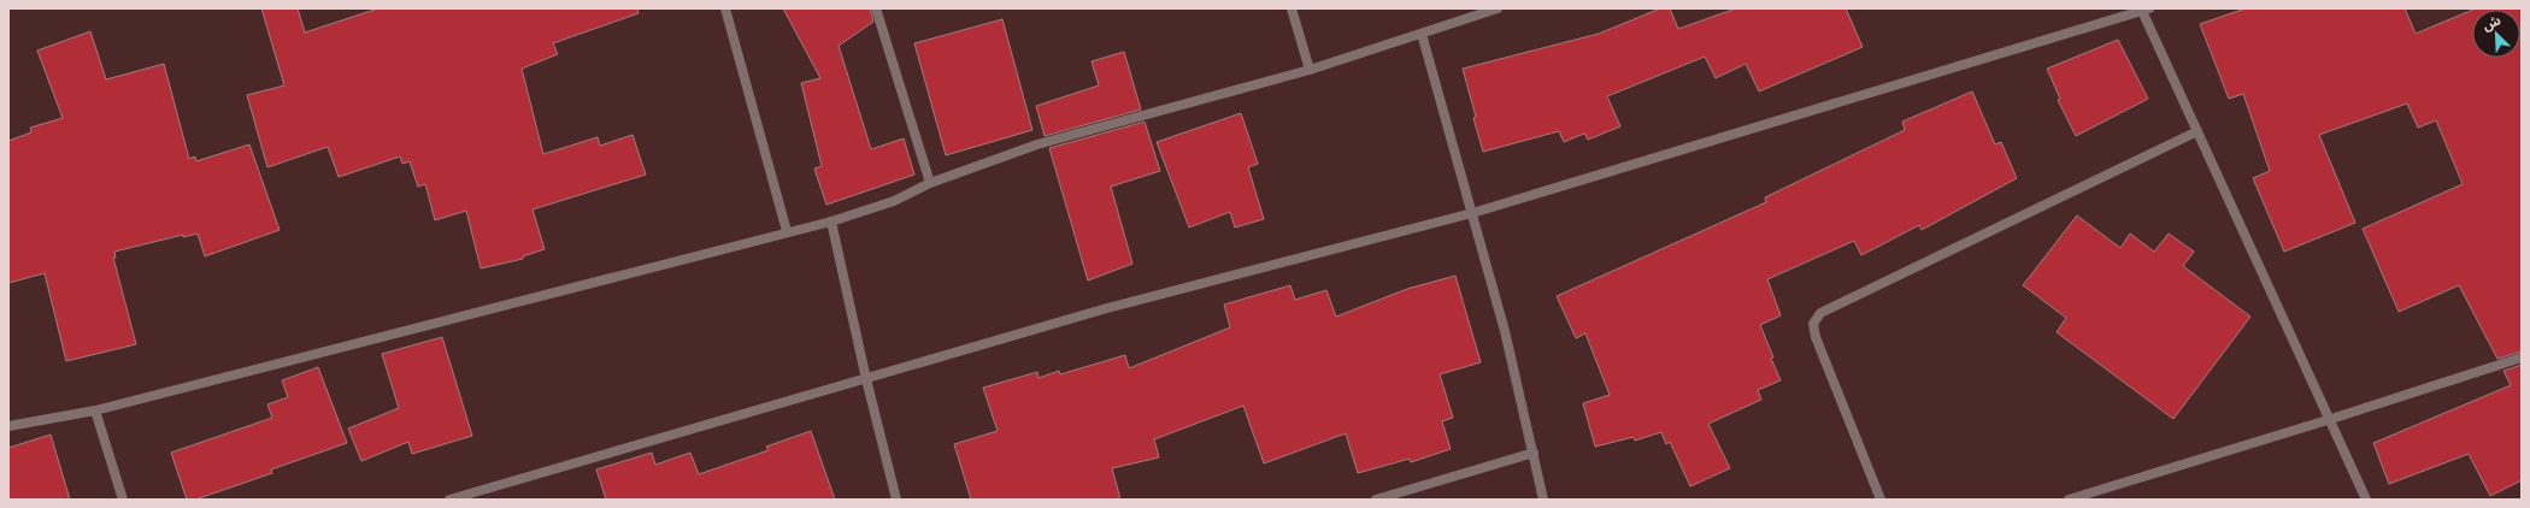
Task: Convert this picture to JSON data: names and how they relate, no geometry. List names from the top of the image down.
{
  "north": "top left"
}
